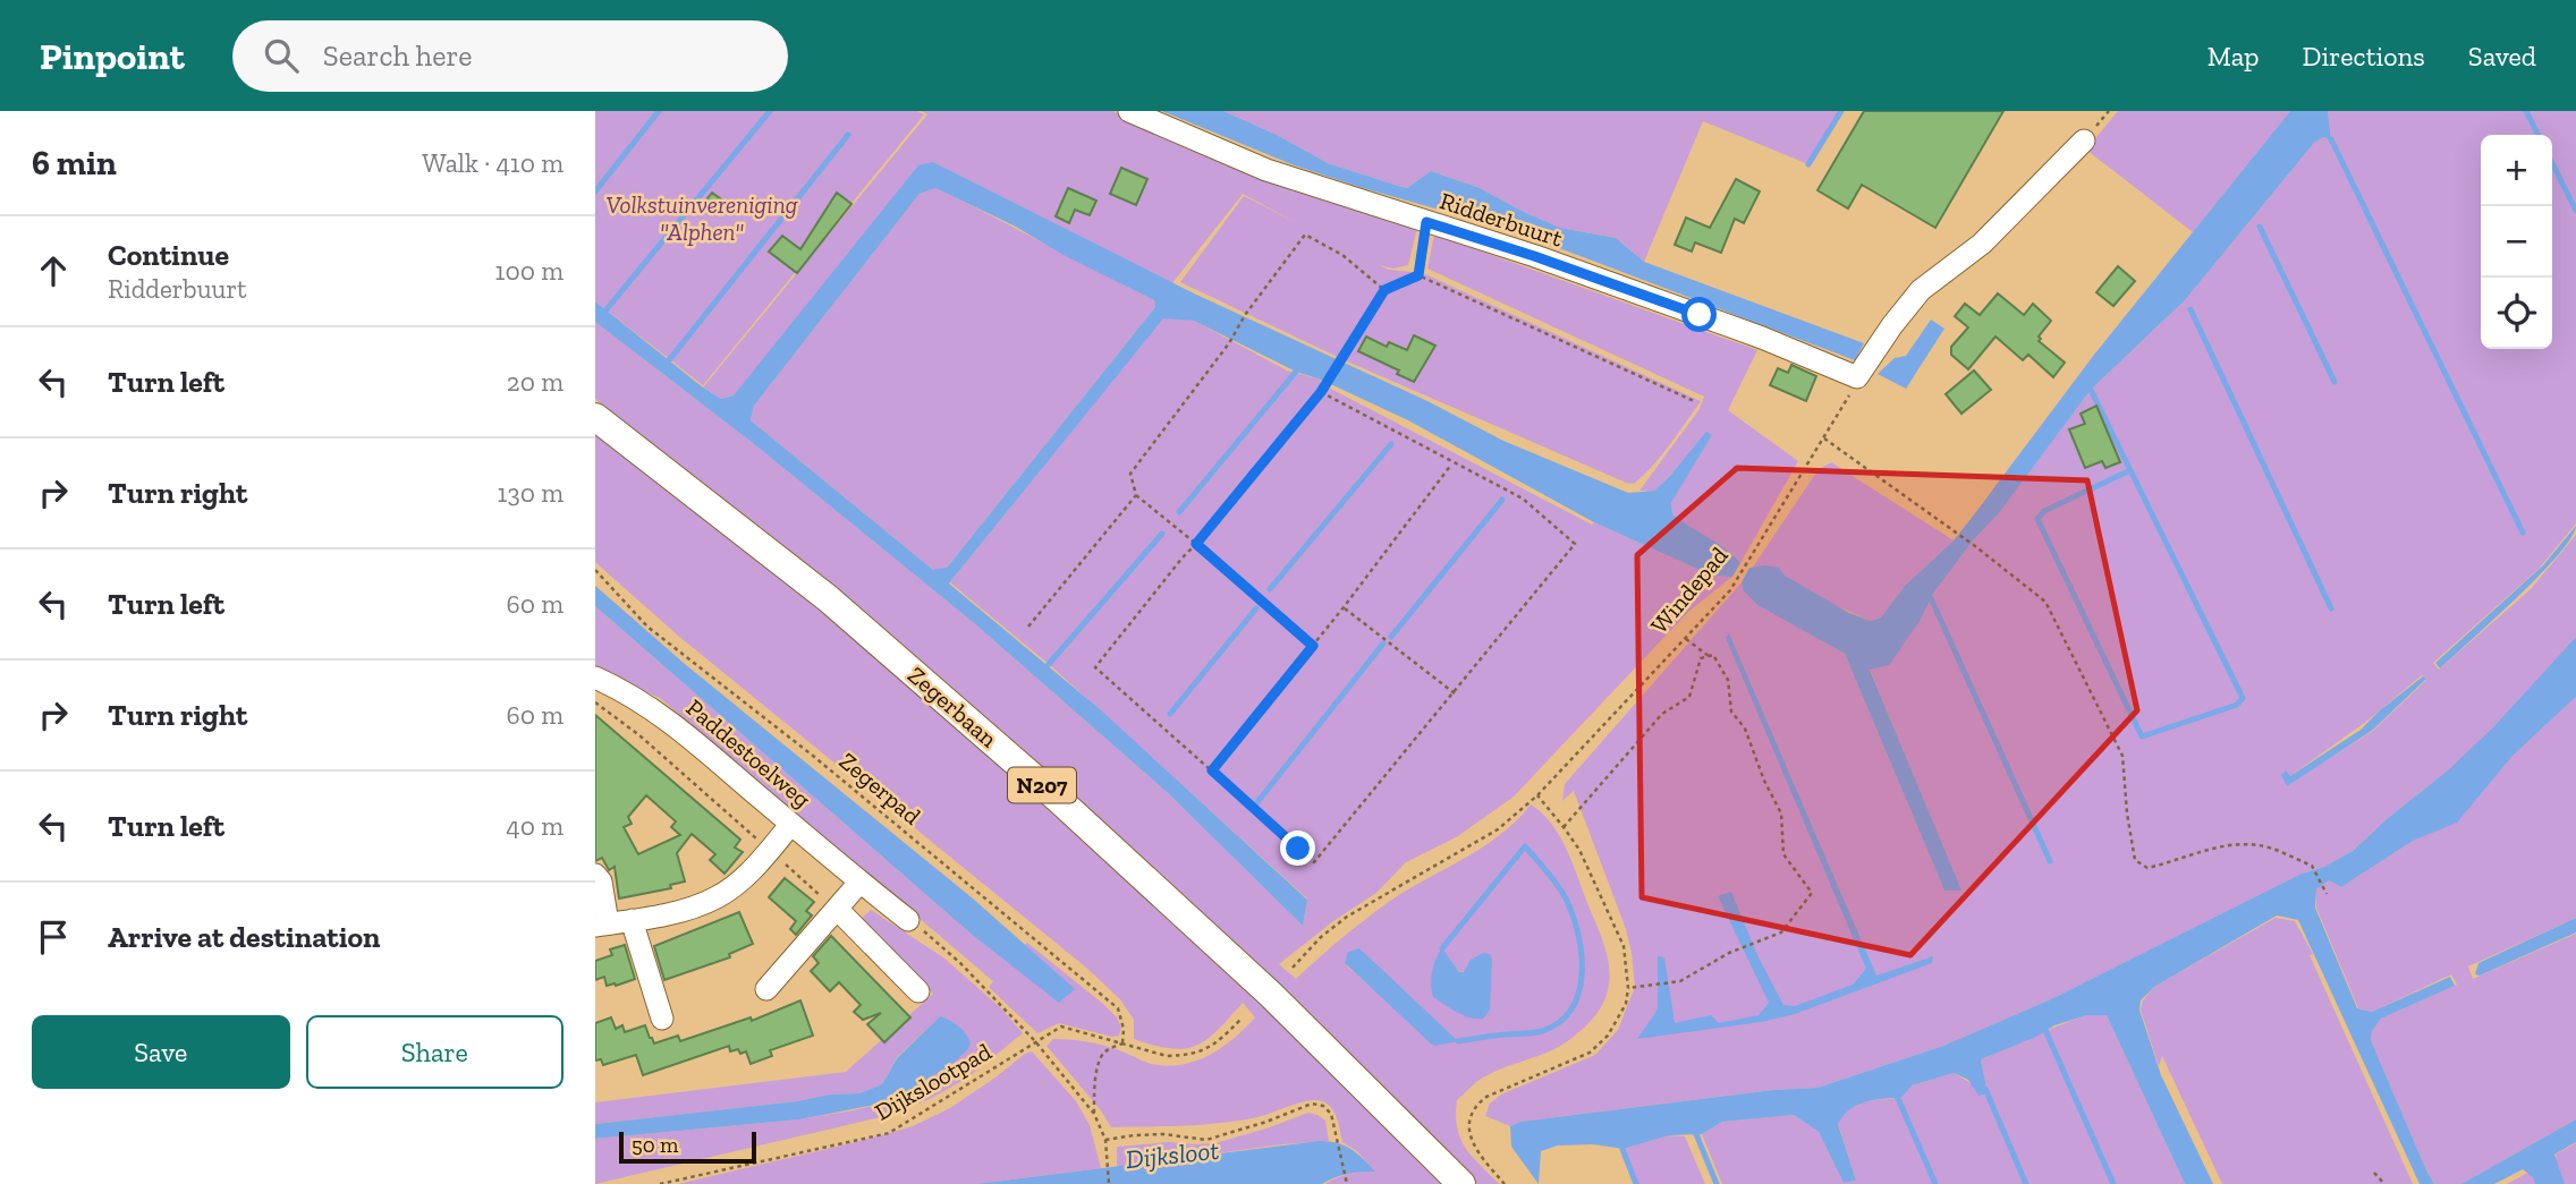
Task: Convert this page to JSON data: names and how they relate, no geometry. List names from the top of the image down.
{
  "streets": {
    "main road": ["Zegerbaan", "N207"],
    "street": ["Ridderbuurt", "Paddestoelweg"],
    "path": ["Windepad", "Zegerpad", "Dijkslootpad"]
  },
  "crossings": [
    ["Ridderbuurt", "Windepad"],
    ["Zegerpad", "Dijkslootpad"]
  ],
  "water": ["Dijksloot"],
  "parks": ["Volkstuinvereniging \"Alphen\""],
  "scale_bar": "50 m",
  "page": {
    "header": "Pinpoint",
    "search": "Search here",
    "nav": ["Map", "Directions", "Saved"],
    "heading": ["6 min", "Walk · 410 m"],
    "map_buttons": ["+", "−"],
    "list": [
      ["Continue", "Ridderbuurt", "100 m"],
      ["Turn left", "20 m"],
      ["Turn right", "130 m"],
      ["Turn left", "60 m"],
      ["Turn right", "60 m"],
      ["Turn left", "40 m"],
      "Arrive at destination"
    ],
    "buttons": ["Save", "Share"],
    "scale": "50 m"
  }
}
